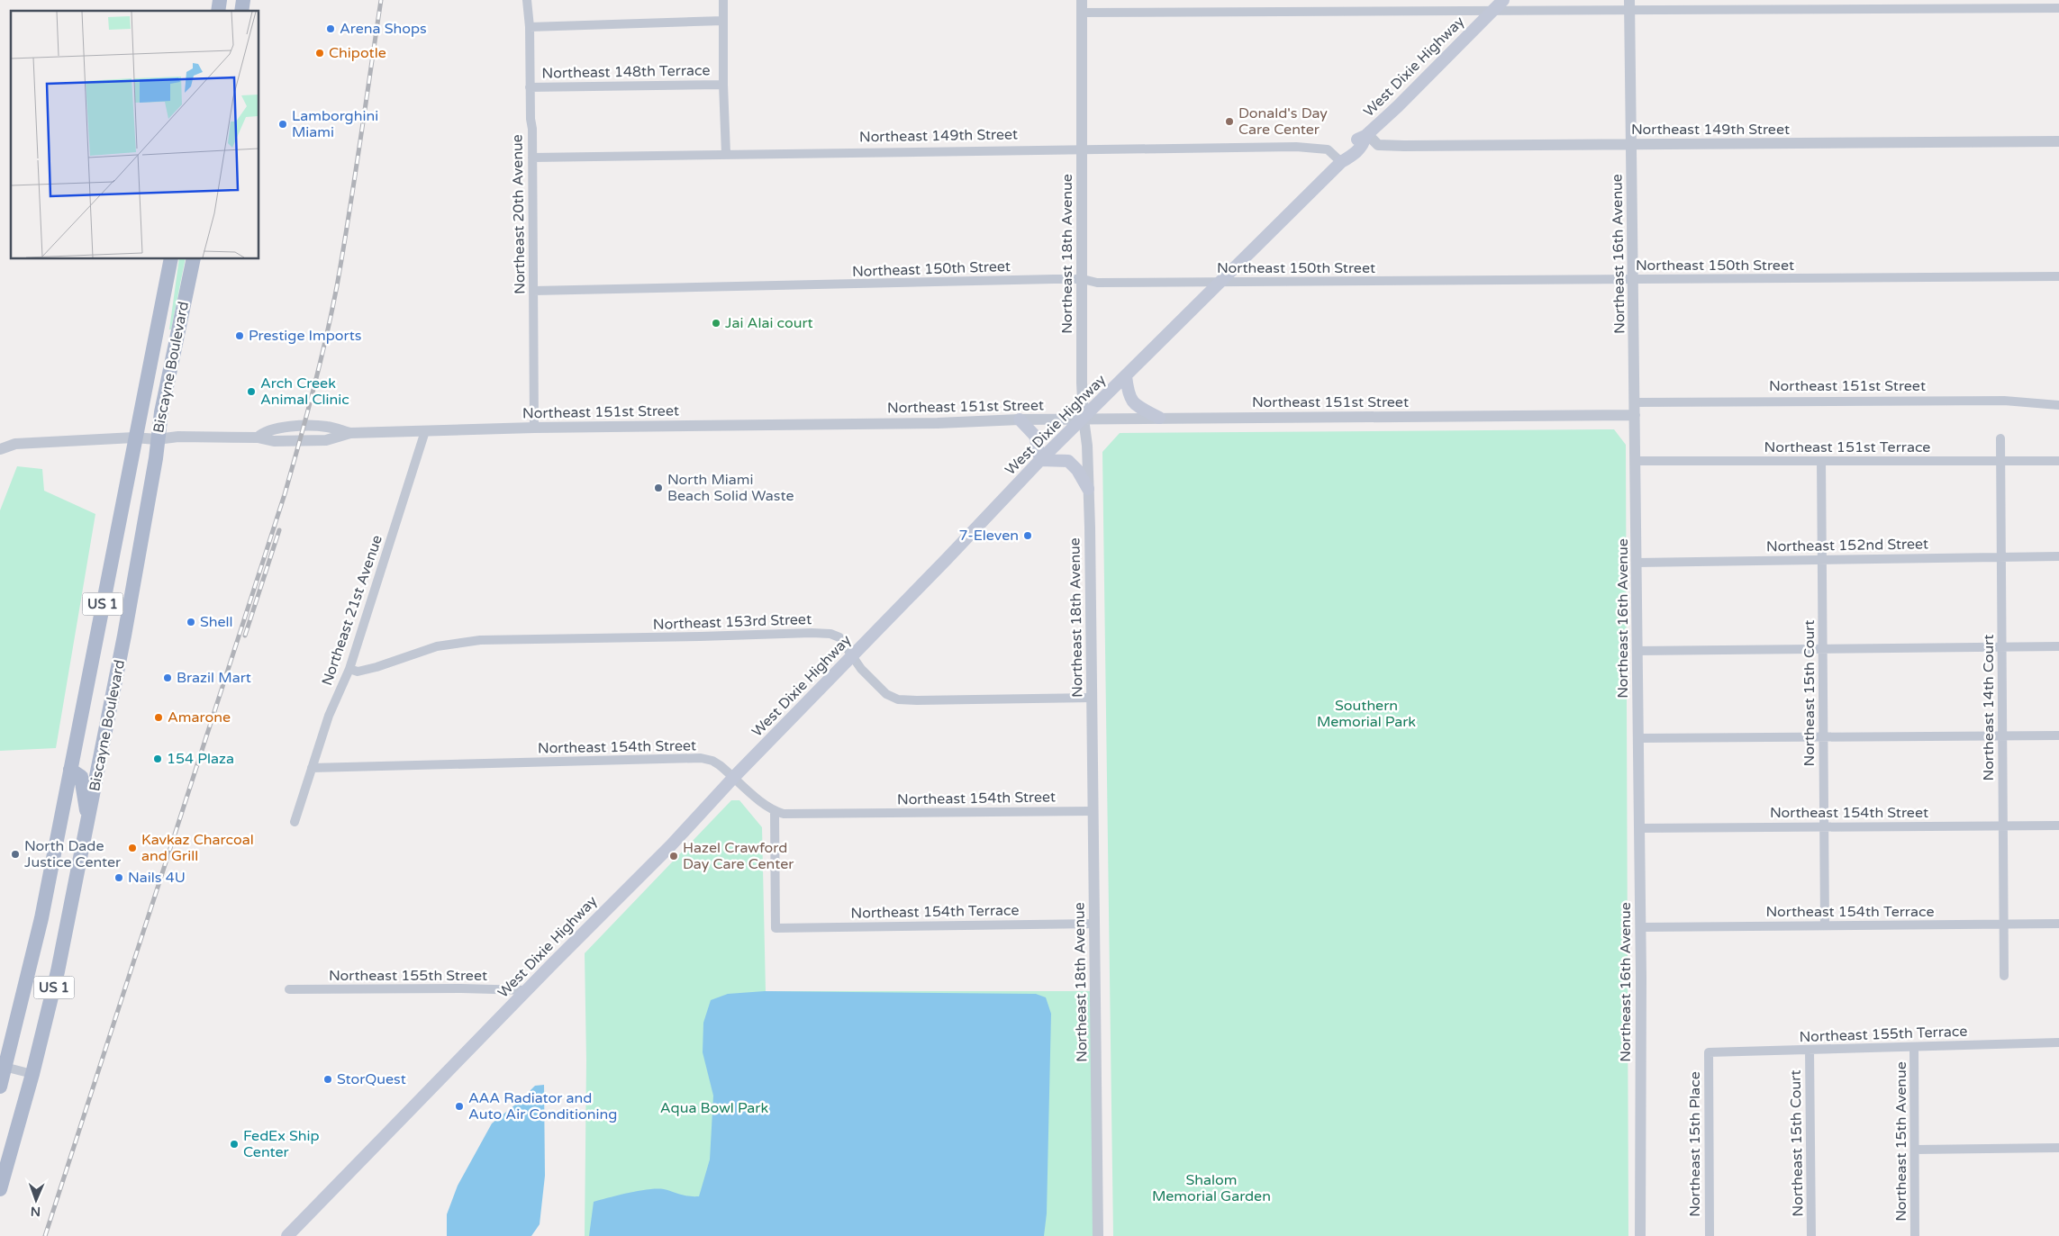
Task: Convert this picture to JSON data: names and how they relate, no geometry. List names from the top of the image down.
{
  "streets": {
    "main road": ["West Dixie Highway", "Biscayne Boulevard", "US 1"],
    "street": [
      "Northeast 148th Terrace",
      "Northeast 149th Street",
      "Northeast 20th Avenue",
      "Northeast 18th Avenue",
      "Northeast 16th Avenue",
      "Northeast 150th Street",
      "Northeast 151st Street",
      "Northeast 151st Terrace",
      "Northeast 152nd Street",
      "Northeast 21st Avenue",
      "Northeast 153rd Street",
      "Northeast 15th Court",
      "Northeast 14th Court",
      "Northeast 154th Street",
      "Northeast 154th Terrace",
      "Northeast 155th Street",
      "Northeast 155th Terrace",
      "Northeast 15th Avenue",
      "Northeast 15th Place"
    ]
  },
  "crossings": [
    ["West Dixie Highway", "Northeast 149th Street"],
    ["West Dixie Highway", "Northeast 18th Avenue"],
    ["West Dixie Highway", "Northeast 150th Street"],
    ["West Dixie Highway", "Northeast 151st Street"],
    ["West Dixie Highway", "Northeast 153rd Street"],
    ["West Dixie Highway", "Northeast 154th Street"],
    ["West Dixie Highway", "Northeast 155th Street"],
    ["Northeast 148th Terrace", "Northeast 20th Avenue"],
    ["Northeast 149th Street", "Northeast 20th Avenue"],
    ["Northeast 149th Street", "Northeast 18th Avenue"],
    ["Northeast 149th Street", "Northeast 16th Avenue"],
    ["Northeast 20th Avenue", "Northeast 150th Street"],
    ["Northeast 20th Avenue", "Northeast 151st Street"],
    ["Northeast 18th Avenue", "Northeast 150th Street"],
    ["Northeast 18th Avenue", "Northeast 151st Street"],
    ["Northeast 18th Avenue", "Northeast 153rd Street"],
    ["Northeast 18th Avenue", "Northeast 154th Street"],
    ["Northeast 18th Avenue", "Northeast 154th Terrace"],
    ["Northeast 16th Avenue", "Northeast 150th Street"],
    ["Northeast 16th Avenue", "Northeast 151st Street"],
    ["Northeast 16th Avenue", "Northeast 151st Terrace"],
    ["Northeast 16th Avenue", "Northeast 152nd Street"],
    ["Northeast 16th Avenue", "Northeast 154th Street"],
    ["Northeast 16th Avenue", "Northeast 154th Terrace"],
    ["Biscayne Boulevard", "Northeast 151st Street"],
    ["Northeast 151st Street", "Northeast 21st Avenue"],
    ["Northeast 151st Terrace", "Northeast 15th Court"],
    ["Northeast 151st Terrace", "Northeast 14th Court"],
    ["Northeast 152nd Street", "Northeast 15th Court"],
    ["Northeast 152nd Street", "Northeast 14th Court"],
    ["Northeast 21st Avenue", "Northeast 153rd Street"],
    ["Northeast 21st Avenue", "Northeast 154th Street"],
    ["Northeast 15th Court", "Northeast 154th Street"],
    ["Northeast 15th Court", "Northeast 154th Terrace"],
    ["Northeast 15th Court", "Northeast 155th Terrace"],
    ["Northeast 14th Court", "Northeast 154th Street"],
    ["Northeast 14th Court", "Northeast 154th Terrace"],
    ["Northeast 154th Street", "Northeast 154th Terrace"],
    ["Northeast 155th Terrace", "Northeast 15th Avenue"],
    ["Northeast 155th Terrace", "Northeast 15th Place"]
  ],
  "parks": ["Southern Memorial Park", "Aqua Bowl Park", "Shalom Memorial Garden"],
  "places": [
    "Arena Shops",
    "Chipotle",
    "Donald's Day Care Center",
    "Lamborghini Miami",
    "Jai Alai court",
    "Prestige Imports",
    "Arch Creek Animal Clinic",
    "North Miami Beach Solid Waste",
    "7-Eleven",
    "Shell",
    "Brazil Mart",
    "Amarone",
    "154 Plaza",
    "Kavkaz Charcoal and Grill",
    "North Dade Justice Center",
    "Hazel Crawford Day Care Center",
    "Nails 4U",
    "StorQuest",
    "AAA Radiator and Auto Air Conditioning",
    "FedEx Ship Center"
  ],
  "north": "bottom"
}
